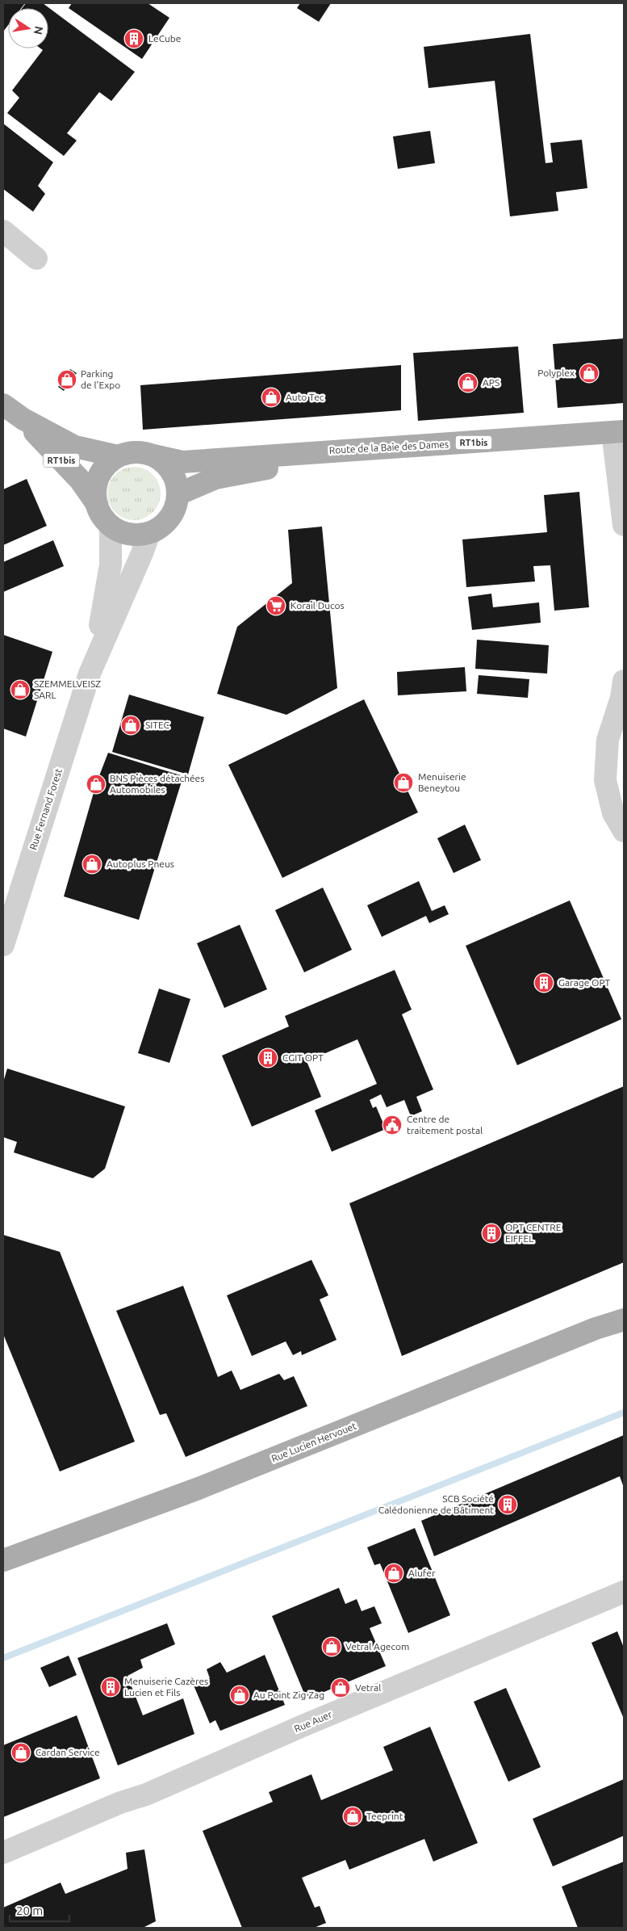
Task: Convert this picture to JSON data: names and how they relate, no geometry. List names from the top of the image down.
{
  "streets": {
    "main road": ["RT1bis", "Route de la Baie des Dames", "Rue Lucien Hervouet"],
    "street": ["Rue Fernand Forest", "Rue Auer"]
  },
  "crossings": [
    ["RT1bis", "Route de la Baie des Dames"],
    ["RT1bis", "Rue Fernand Forest"],
    ["Route de la Baie des Dames", "Rue Fernand Forest"]
  ],
  "places": {
    "building": [
      "LeCube",
      "Garage OPT",
      "CGIT OPT",
      "OPT CENTRE EIFFEL",
      "SCB Société Calédonienne de Bâtiment",
      "Menuiserie Cazères Lucien et Fils"
    ],
    "shop": [
      "Polyplex",
      "Parking de l'Expo",
      "APS",
      "Auto Tec",
      "SZEMMELVEISZ SARL",
      "SITEC",
      "Menuiserie Beneytou",
      "BNS Pièces détachées Automobiles",
      "Autoplus Pneus",
      "Alufer",
      "Vetral Agecom",
      "Vetral",
      "Au Point Zig Zag",
      "Cardan Service",
      "Teeprint"
    ],
    "supermarket": ["Korail Ducos"],
    "public building": ["Centre de traitement postal"]
  },
  "scale_bar": "20 m",
  "north": "right"
}
